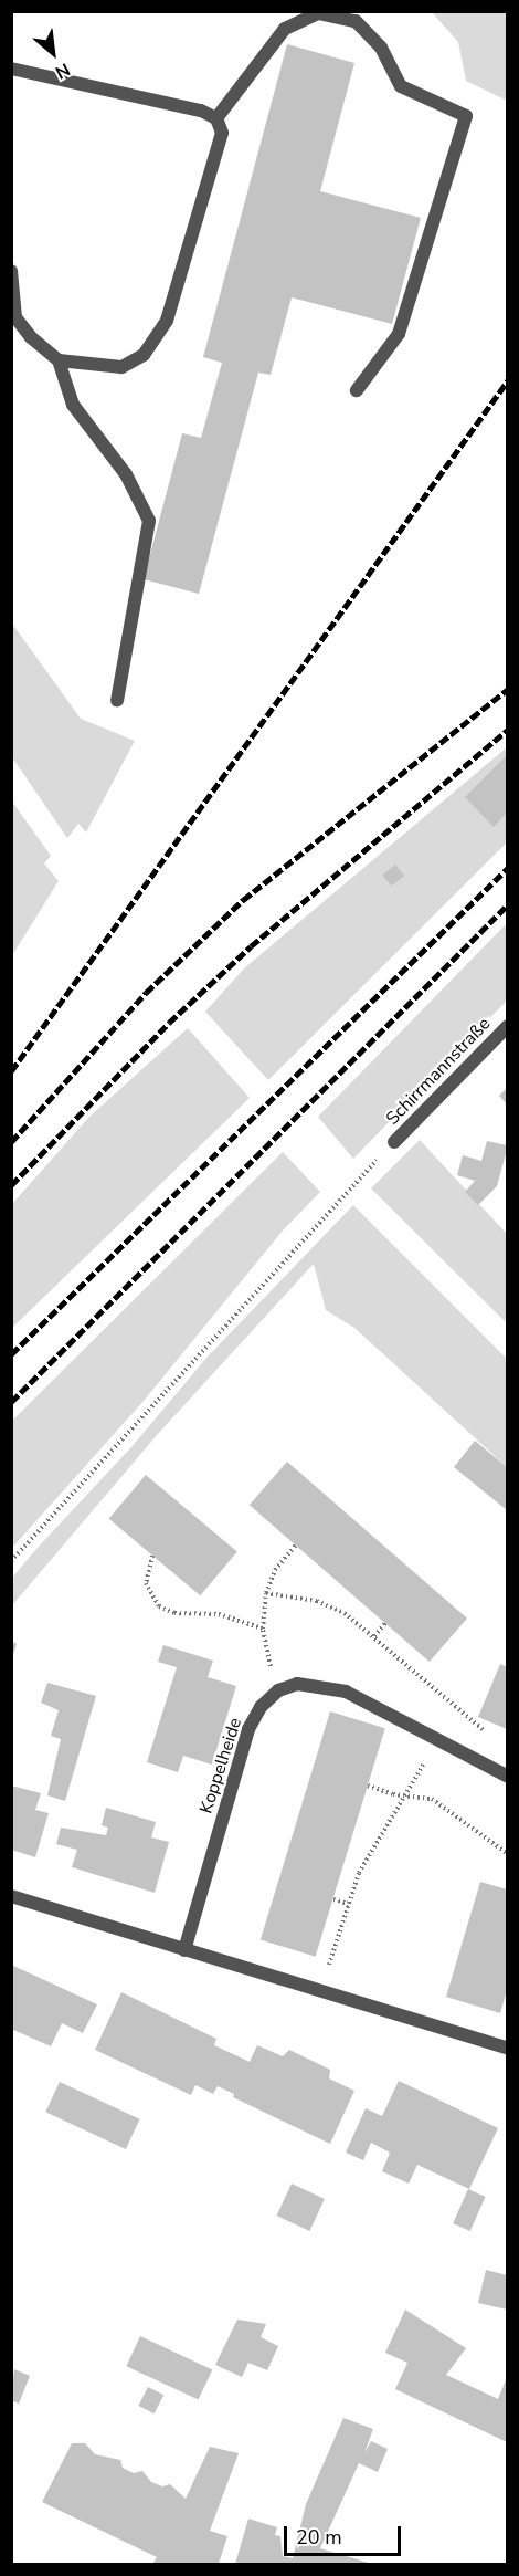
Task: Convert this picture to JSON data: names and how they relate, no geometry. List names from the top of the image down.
{
  "streets": {
    "street": ["Schirrmannstraße", "Koppelheide"]
  },
  "scale_bar": "20 m",
  "north": "bottom right"
}
